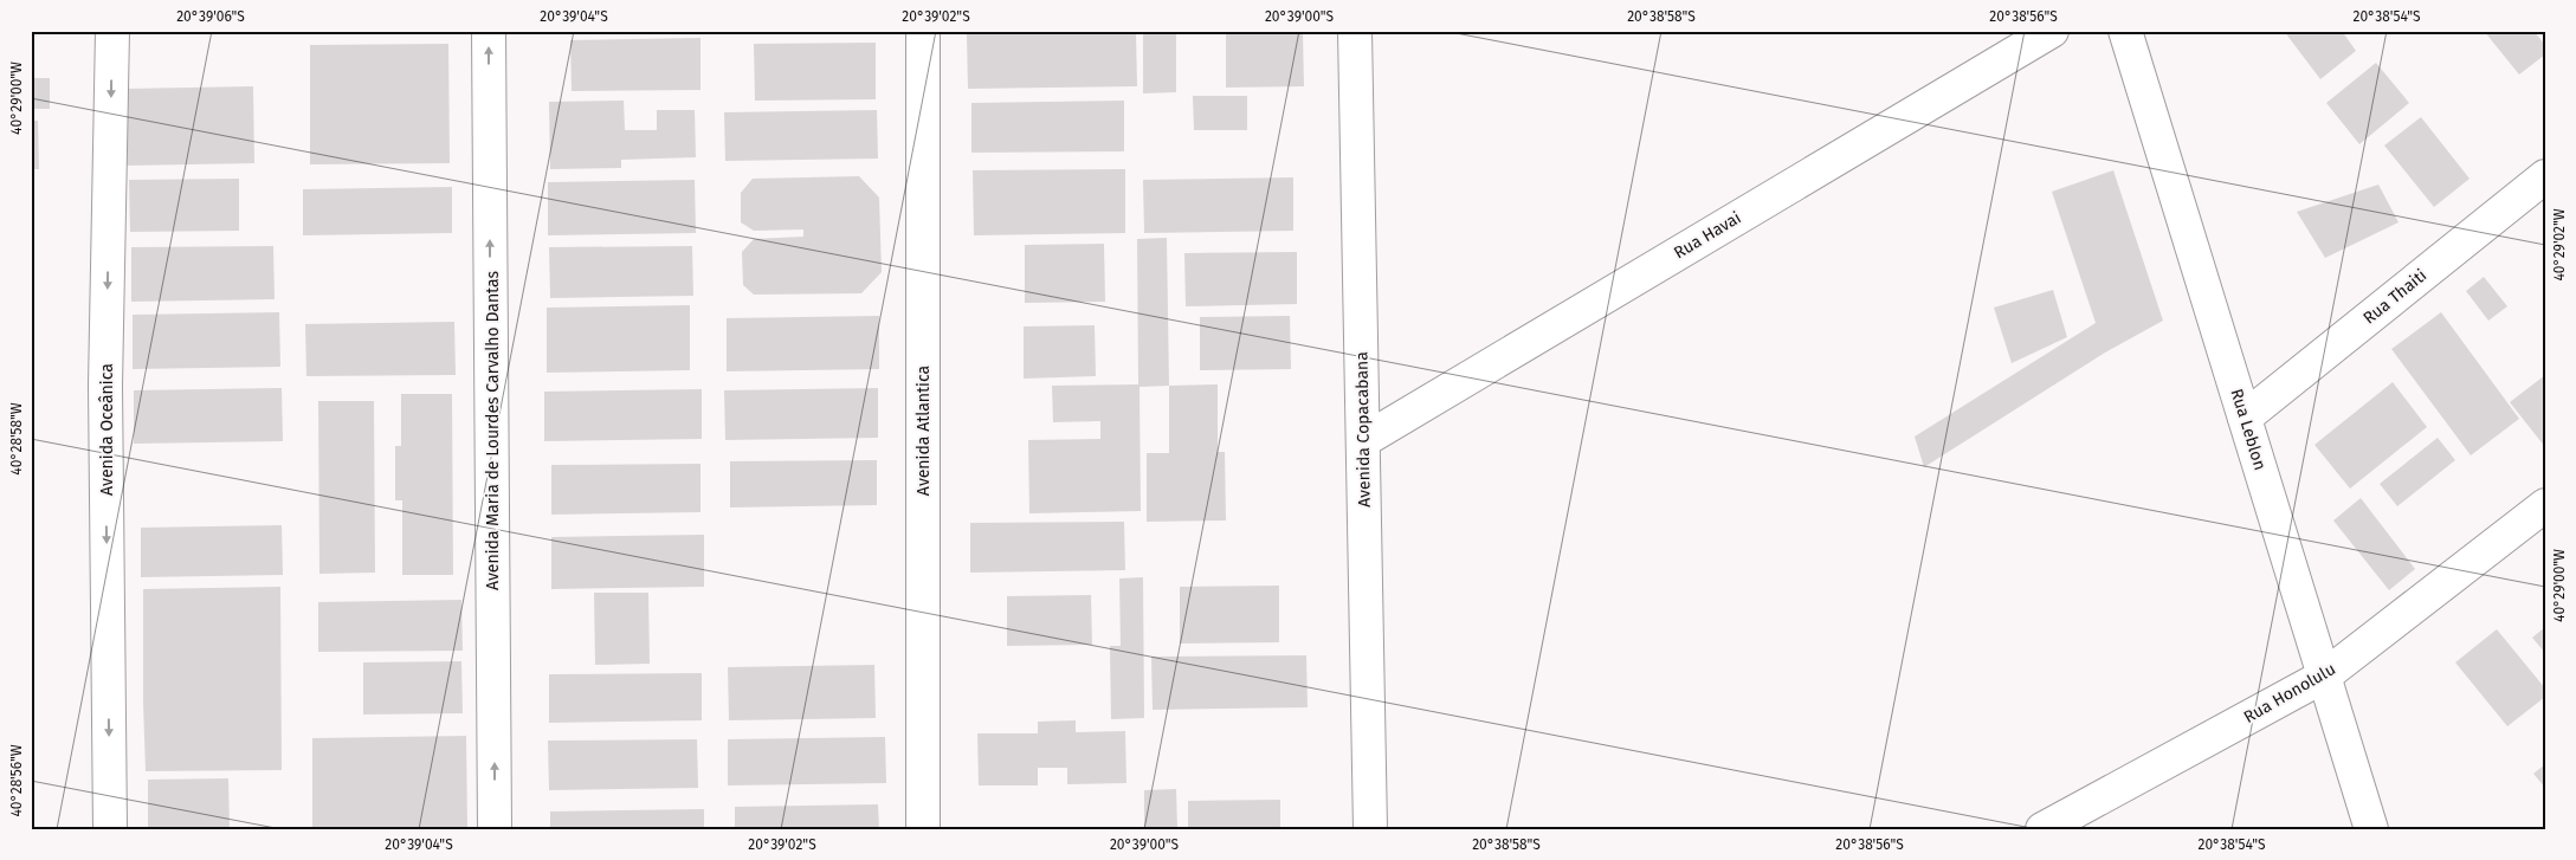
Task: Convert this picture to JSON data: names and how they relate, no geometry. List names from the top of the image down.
{
  "streets": {
    "street": [
      "Rua Havai",
      "Rua Thaiti",
      "Avenida Oceânica",
      "Avenida Copacabana",
      "Rua Leblon",
      "Avenida Maria de Lourdes Carvalho Dantas",
      "Avenida Atlantica",
      "Rua Honolulu"
    ]
  },
  "crossings": [
    ["Rua Havai", "Avenida Copacabana"],
    ["Rua Thaiti", "Rua Leblon"],
    ["Rua Leblon", "Rua Honolulu"]
  ],
  "one_way": ["Avenida Oceânica", "Avenida Maria de Lourdes Carvalho Dantas"],
  "coordinates": [
    "20°39'06\"S",
    "20°39'04\"S",
    "20°39'02\"S",
    "20°39'00\"S",
    "20°38'58\"S",
    "20°38'56\"S",
    "20°38'54\"S",
    "40°29'00\"W",
    "40°29'02\"W",
    "40°28'58\"W",
    "40°28'56\"W"
  ]
}
